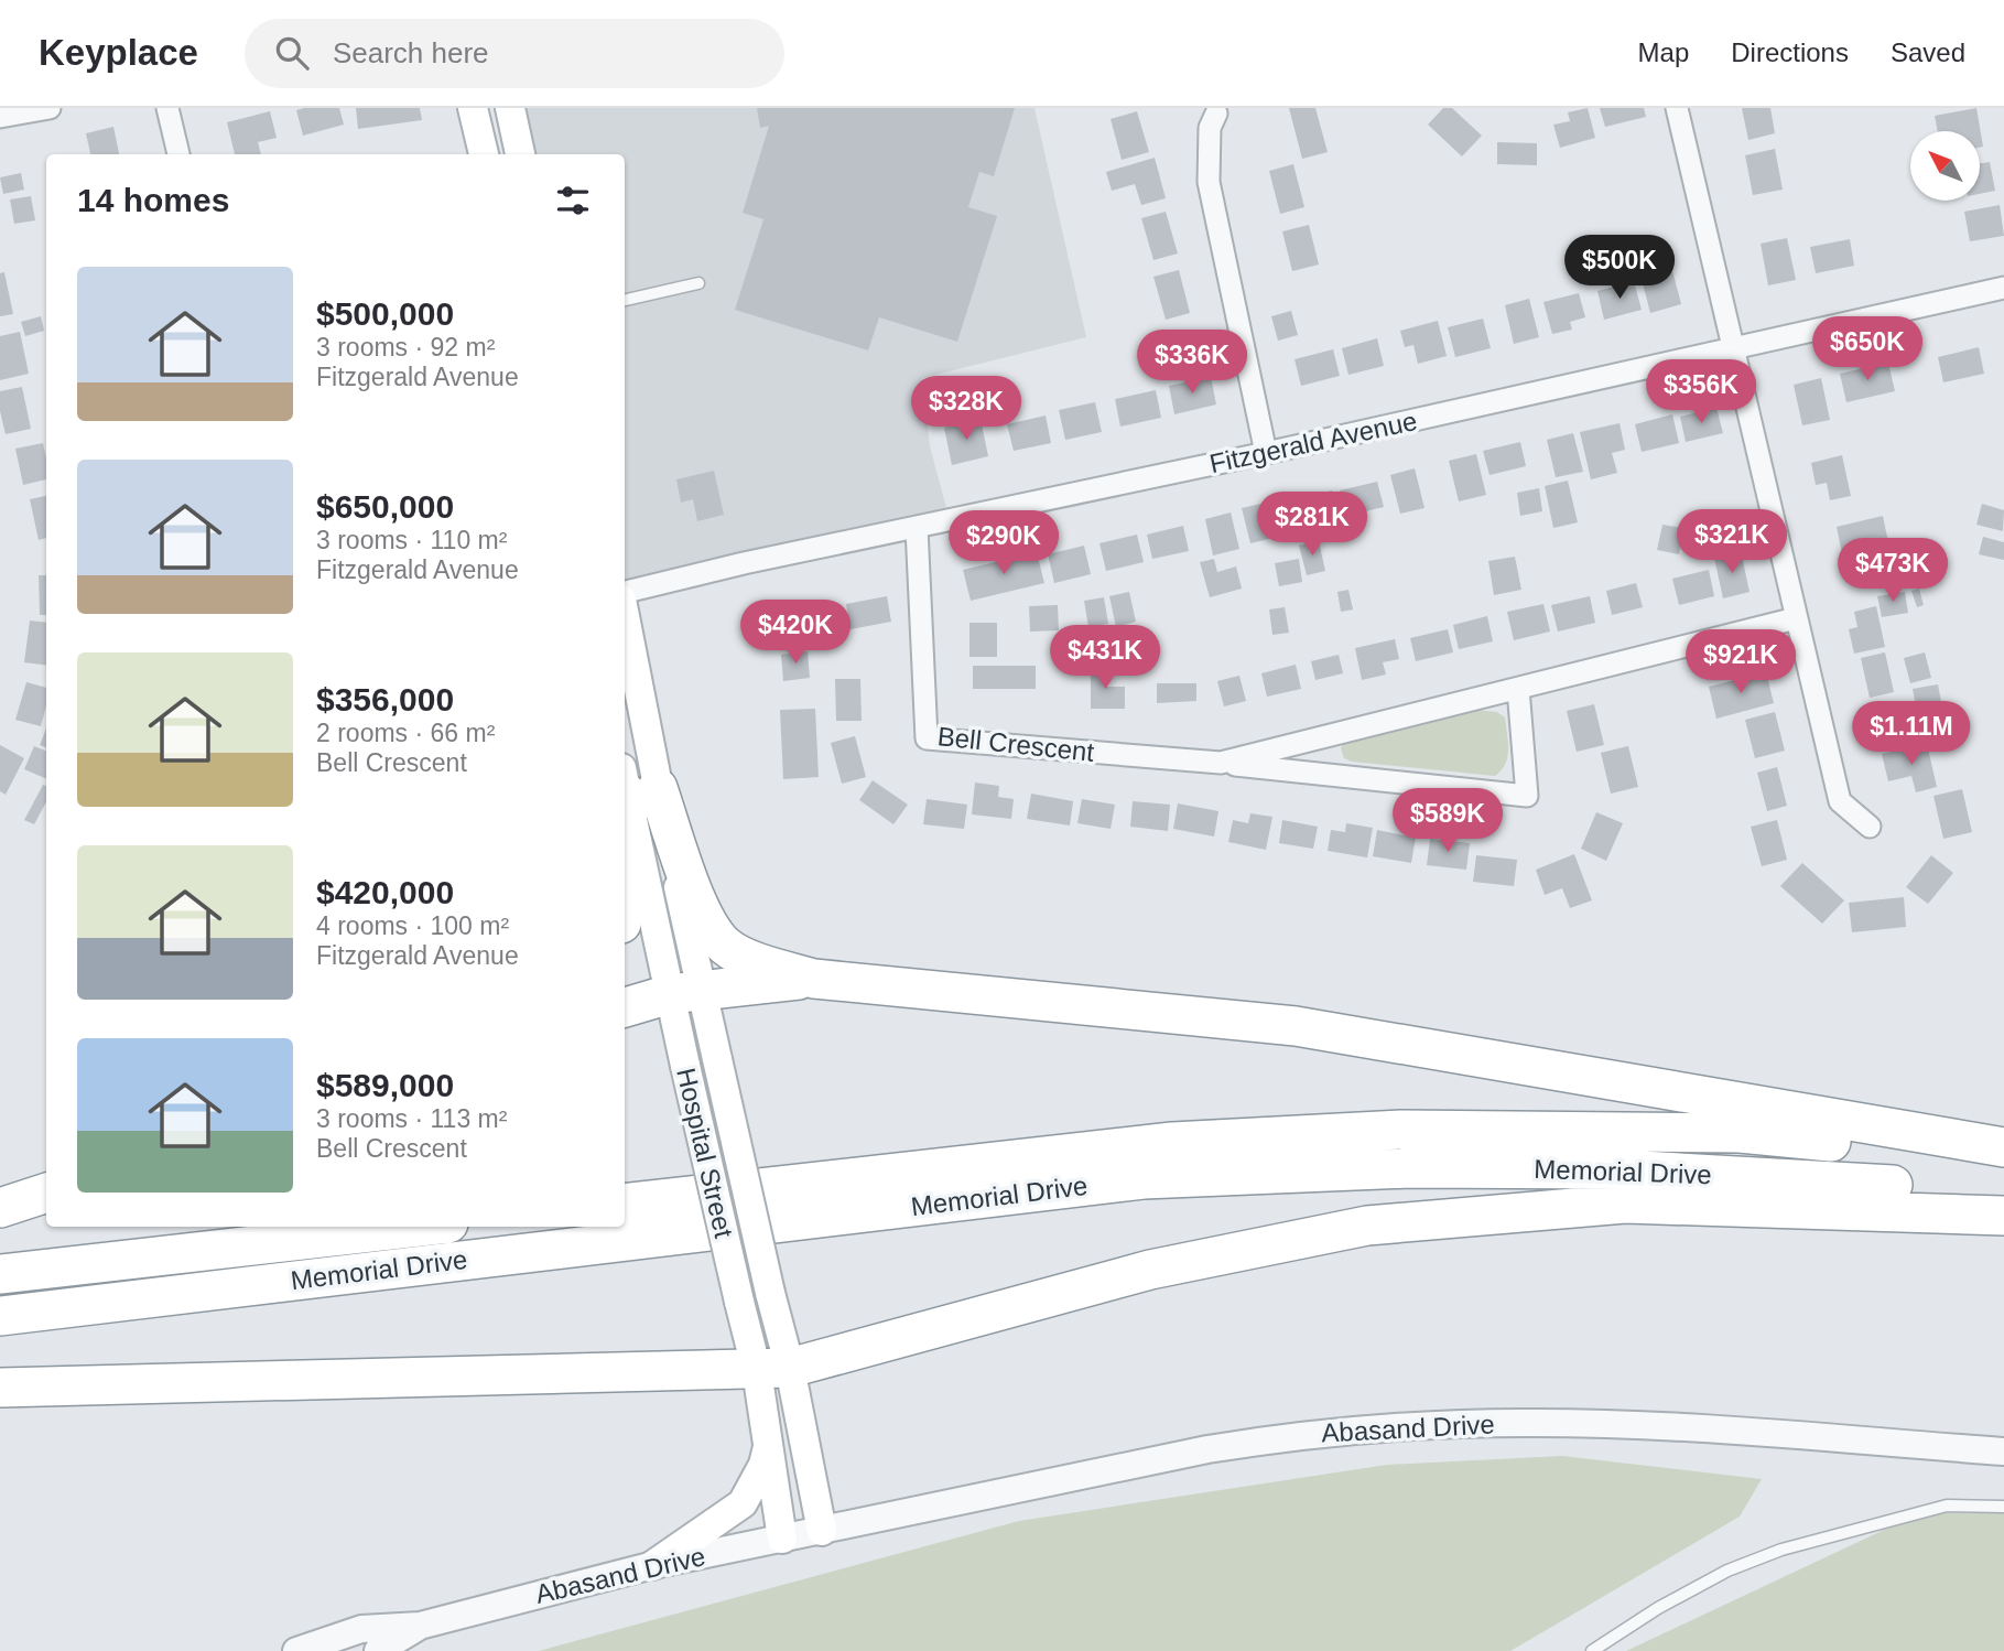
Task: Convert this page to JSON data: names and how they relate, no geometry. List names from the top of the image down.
{
  "streets": {
    "highway": ["Memorial Drive"],
    "main road": ["Hospital Street"],
    "street": ["Fitzgerald Avenue", "Bell Crescent", "Abasand Drive"]
  },
  "crossings": [
    ["Fitzgerald Avenue", "Bell Crescent"],
    ["Hospital Street", "Abasand Drive"]
  ],
  "north": "top left",
  "page": {
    "header": "Keyplace",
    "search": "Search here",
    "nav": ["Map", "Directions", "Saved"],
    "heading": "14 homes",
    "price": [
      "$500K",
      "$650K",
      "$336K",
      "$356K",
      "$328K",
      "$281K",
      "$321K",
      "$290K",
      "$473K",
      "$420K",
      "$431K",
      "$921K",
      "$1.11M",
      "$589K"
    ],
    "list": [
      {
        "name": "$500,000",
        "note": "3 rooms · 92 m² · Fitzgerald Avenue"
      },
      {
        "name": "$650,000",
        "note": "3 rooms · 110 m² · Fitzgerald Avenue"
      },
      {
        "name": "$356,000",
        "note": "2 rooms · 66 m² · Bell Crescent"
      },
      {
        "name": "$420,000",
        "note": "4 rooms · 100 m² · Fitzgerald Avenue"
      },
      {
        "name": "$589,000",
        "note": "3 rooms · 113 m² · Bell Crescent"
      }
    ]
  }
}
